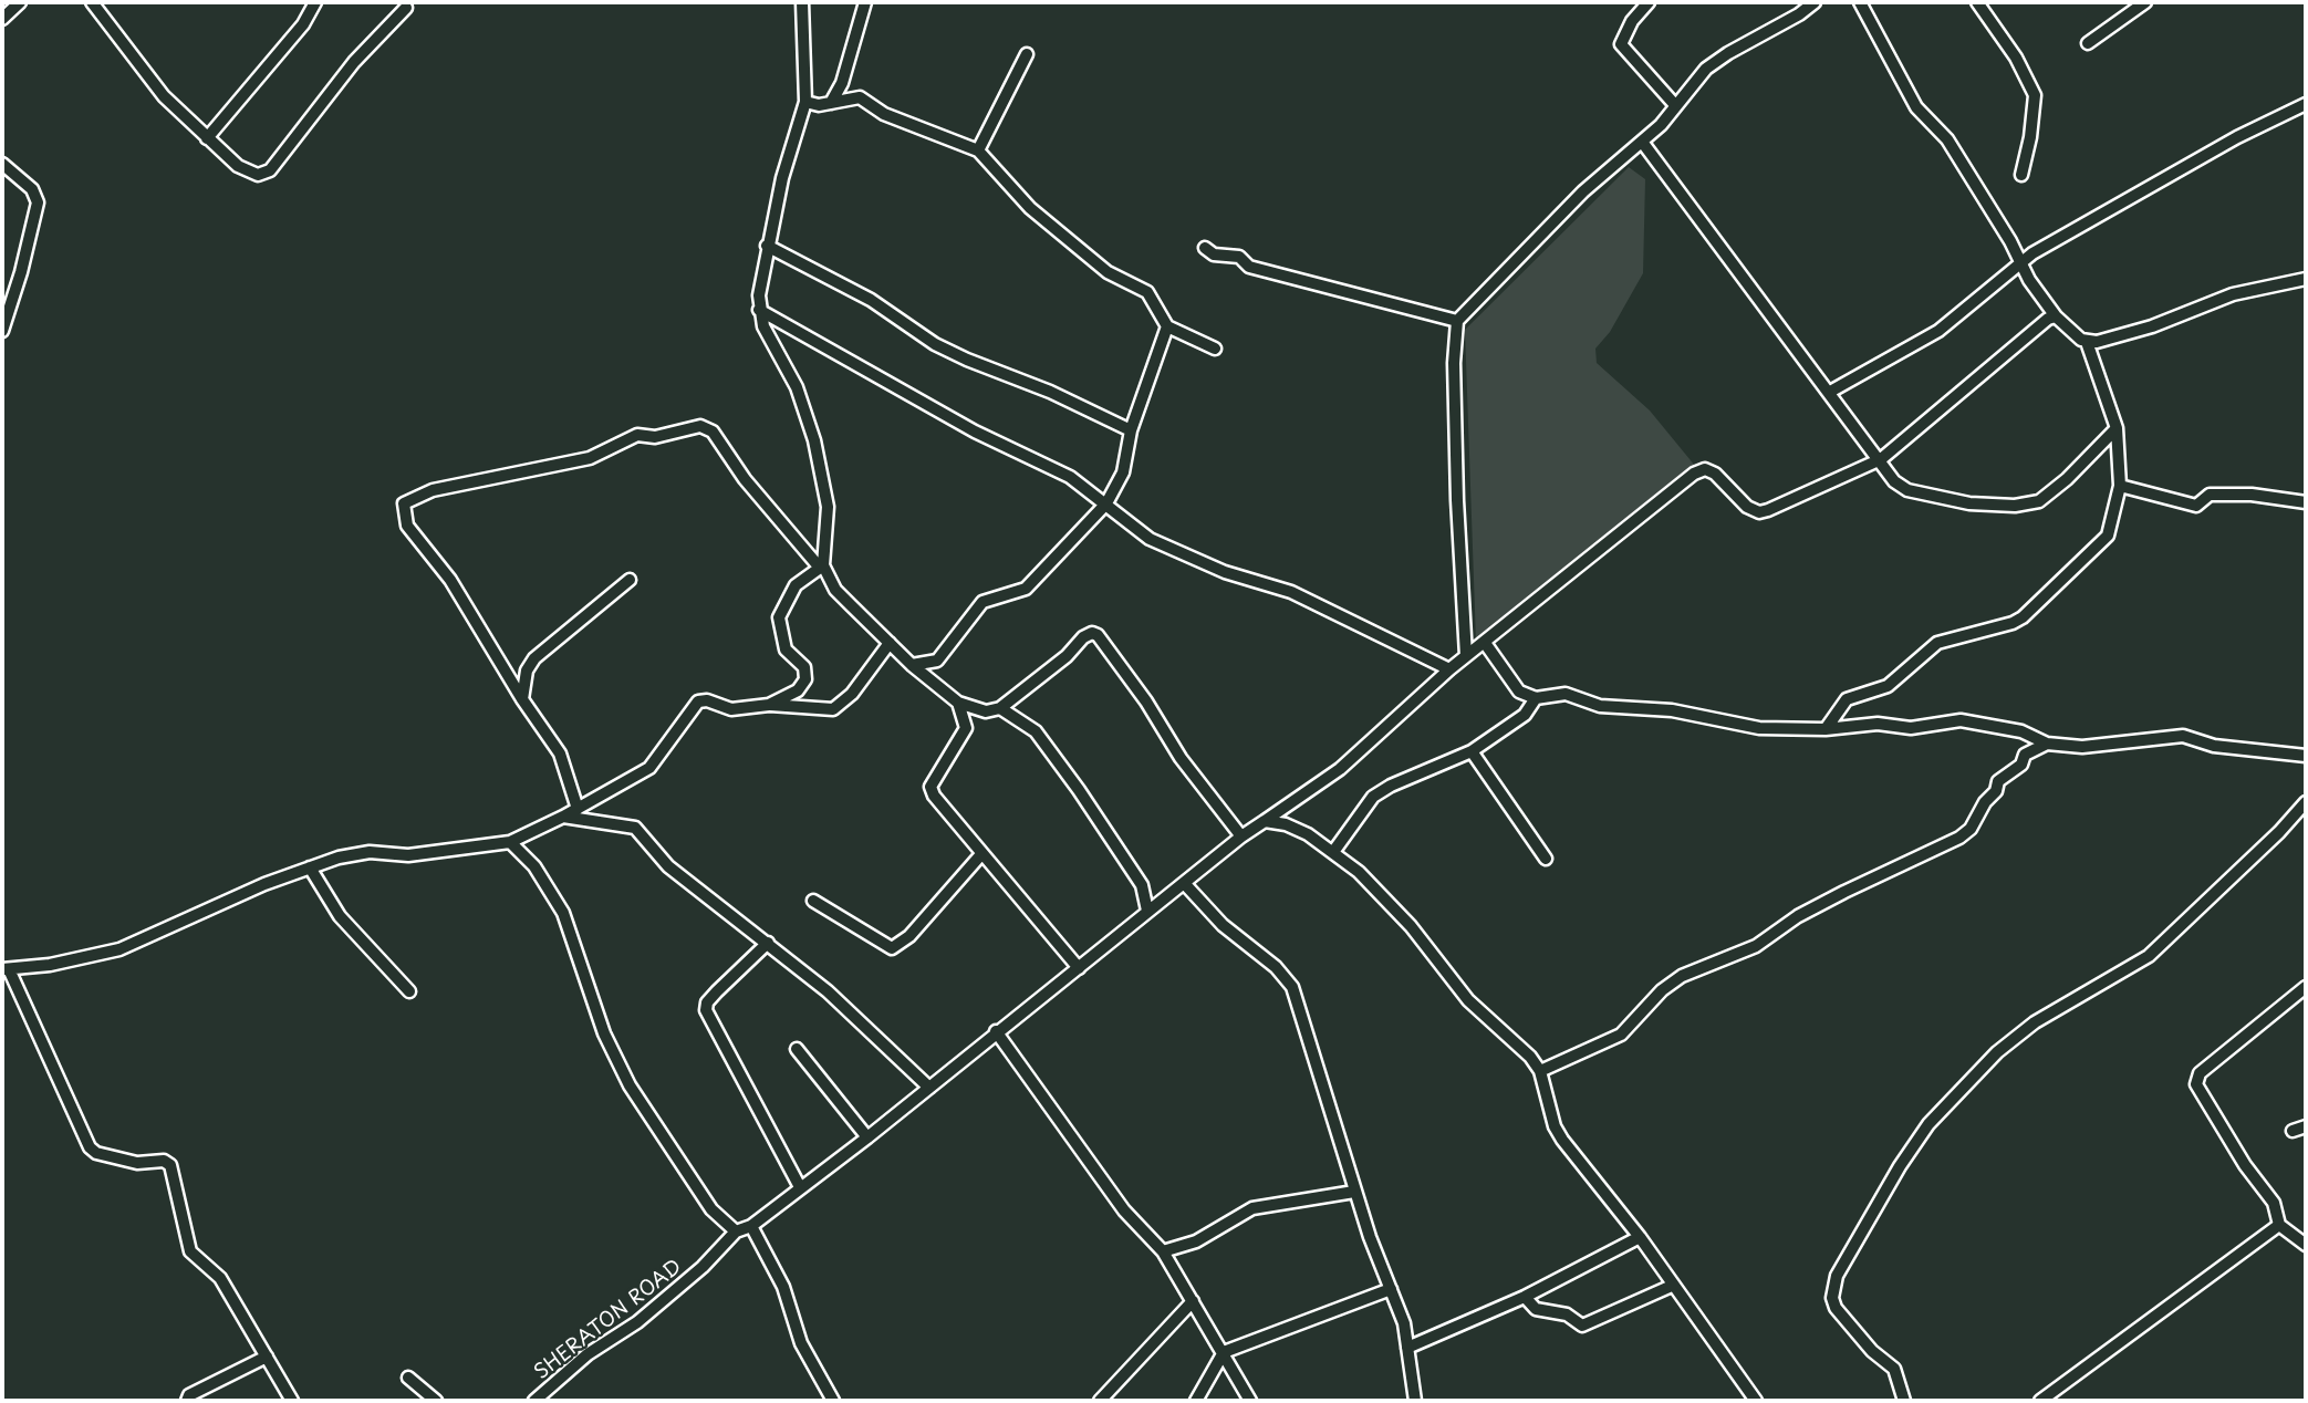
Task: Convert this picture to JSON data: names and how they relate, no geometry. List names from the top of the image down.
{
  "streets": {
    "street": ["SHERATON ROAD"]
  }
}
